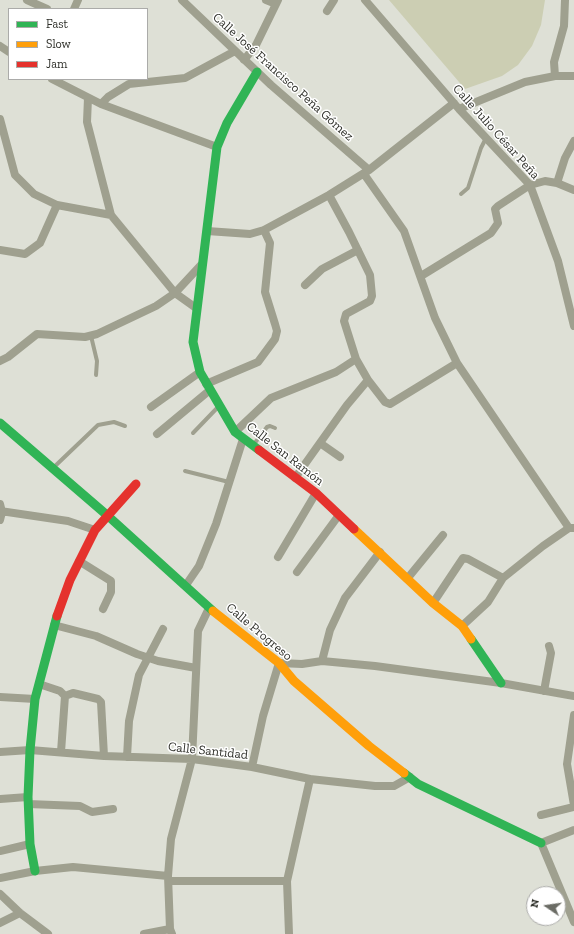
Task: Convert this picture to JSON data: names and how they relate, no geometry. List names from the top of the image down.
{
  "streets": {
    "street": [
      "Calle José Francisco Peña Gómez",
      "Calle Julio César Peña",
      "Calle San Ramón",
      "Calle Progreso",
      "Calle Santidad"
    ]
  },
  "crossings": [
    ["Calle José Francisco Peña Gómez", "Calle San Ramón"],
    ["Calle Progreso", "Calle Santidad"]
  ],
  "legend": ["Fast", "Slow", "Jam"],
  "north": "left"
}
